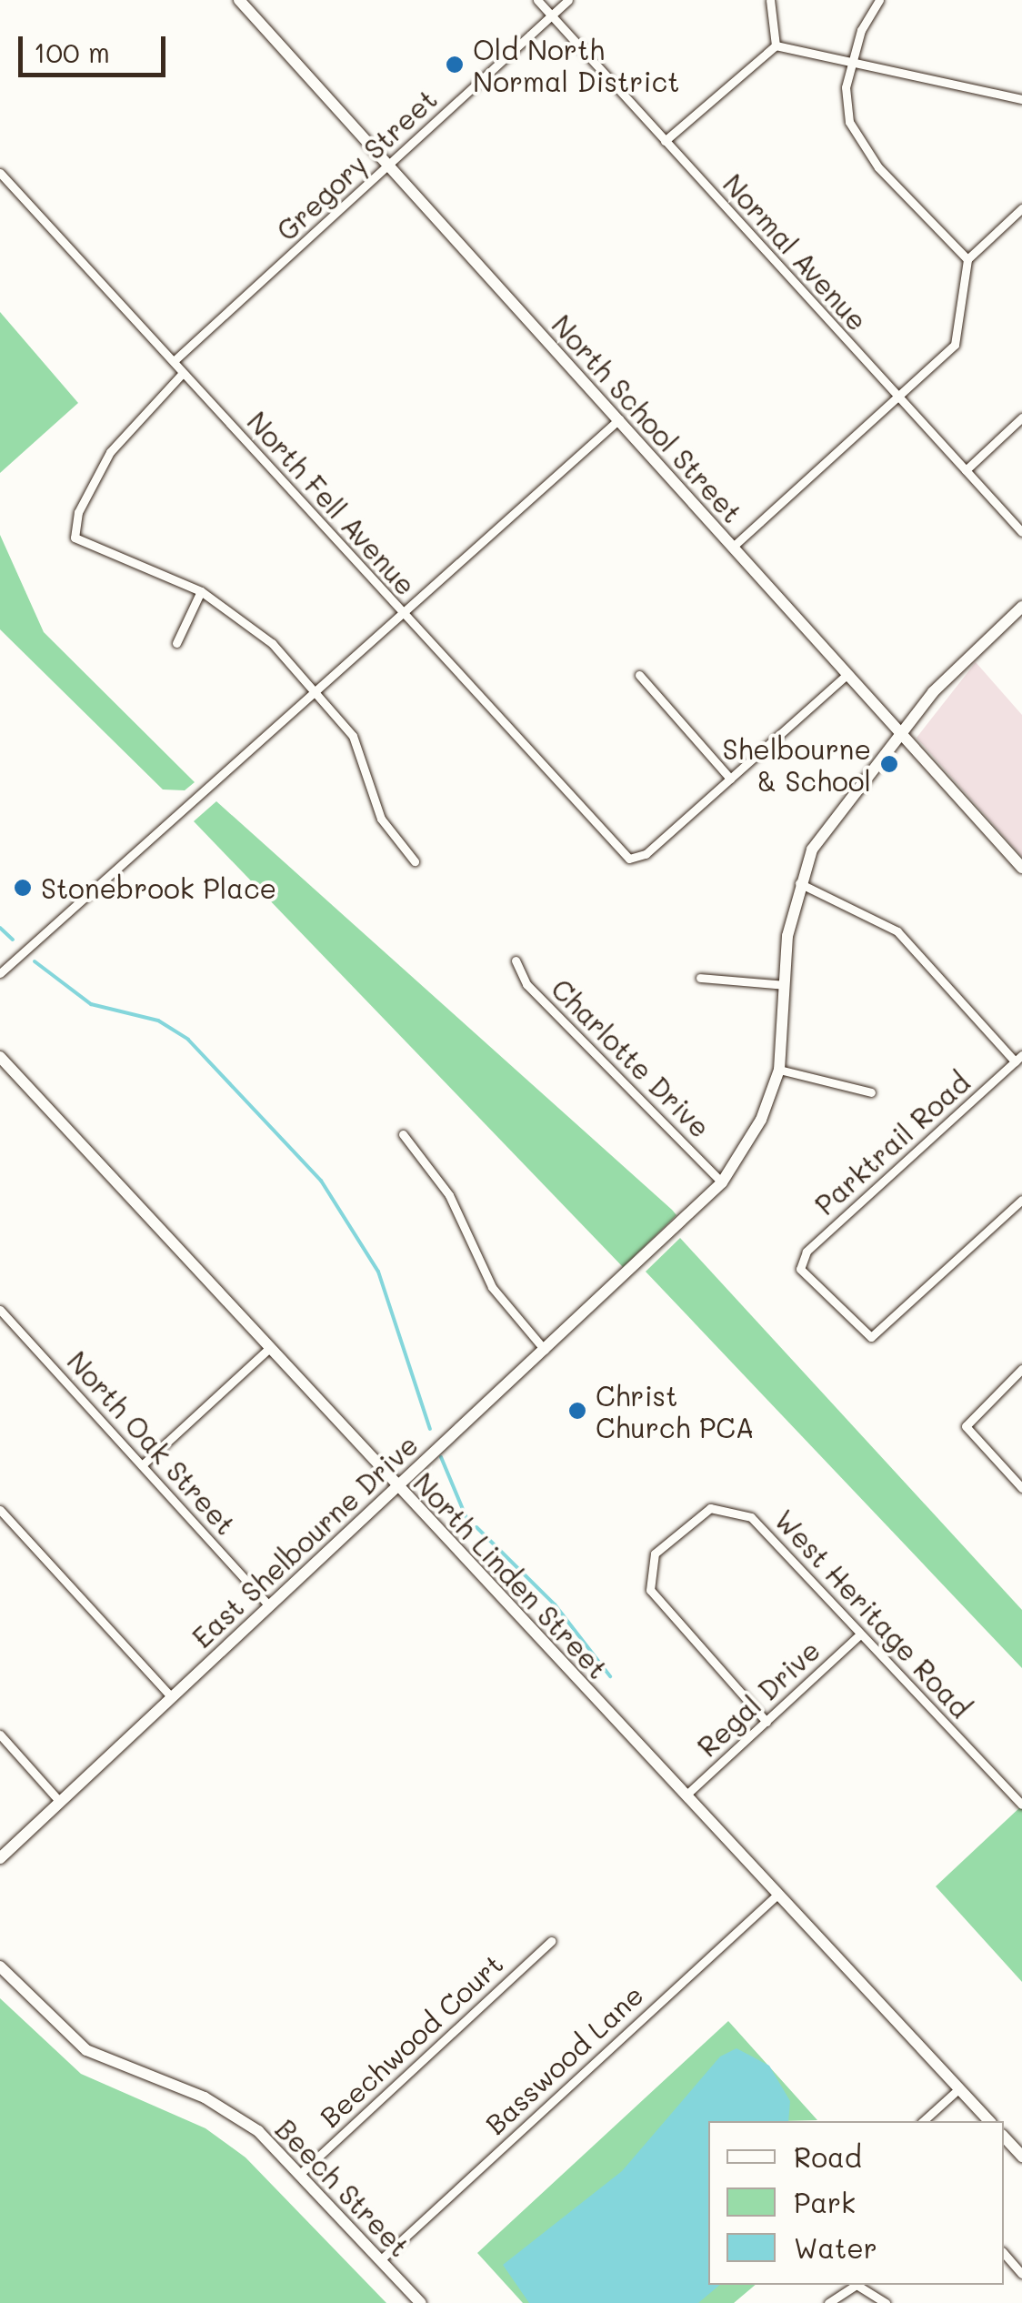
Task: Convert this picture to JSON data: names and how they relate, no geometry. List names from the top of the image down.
{
  "streets": {
    "street": [
      "Gregory Street",
      "Normal Avenue",
      "North School Street",
      "North Fell Avenue",
      "Charlotte Drive",
      "Parktrail Road",
      "North Oak Street",
      "East Shelbourne Drive",
      "North Linden Street",
      "West Heritage Road",
      "Regal Drive",
      "Beechwood Court",
      "Basswood Lane",
      "Beech Street"
    ]
  },
  "crossings": [
    ["Gregory Street", "Normal Avenue"],
    ["Gregory Street", "North School Street"],
    ["Gregory Street", "North Fell Avenue"],
    ["Charlotte Drive", "East Shelbourne Drive"],
    ["North Oak Street", "East Shelbourne Drive"],
    ["East Shelbourne Drive", "North Linden Street"],
    ["North Linden Street", "Regal Drive"],
    ["North Linden Street", "Basswood Lane"],
    ["West Heritage Road", "Regal Drive"],
    ["Beechwood Court", "Beech Street"],
    ["Basswood Lane", "Beech Street"]
  ],
  "places": [
    "Old North Normal District",
    "Shelbourne & School",
    "Stonebrook Place",
    "Christ Church PCA"
  ],
  "legend": ["Road", "Park", "Water"],
  "scale_bar": "100 m"
}
